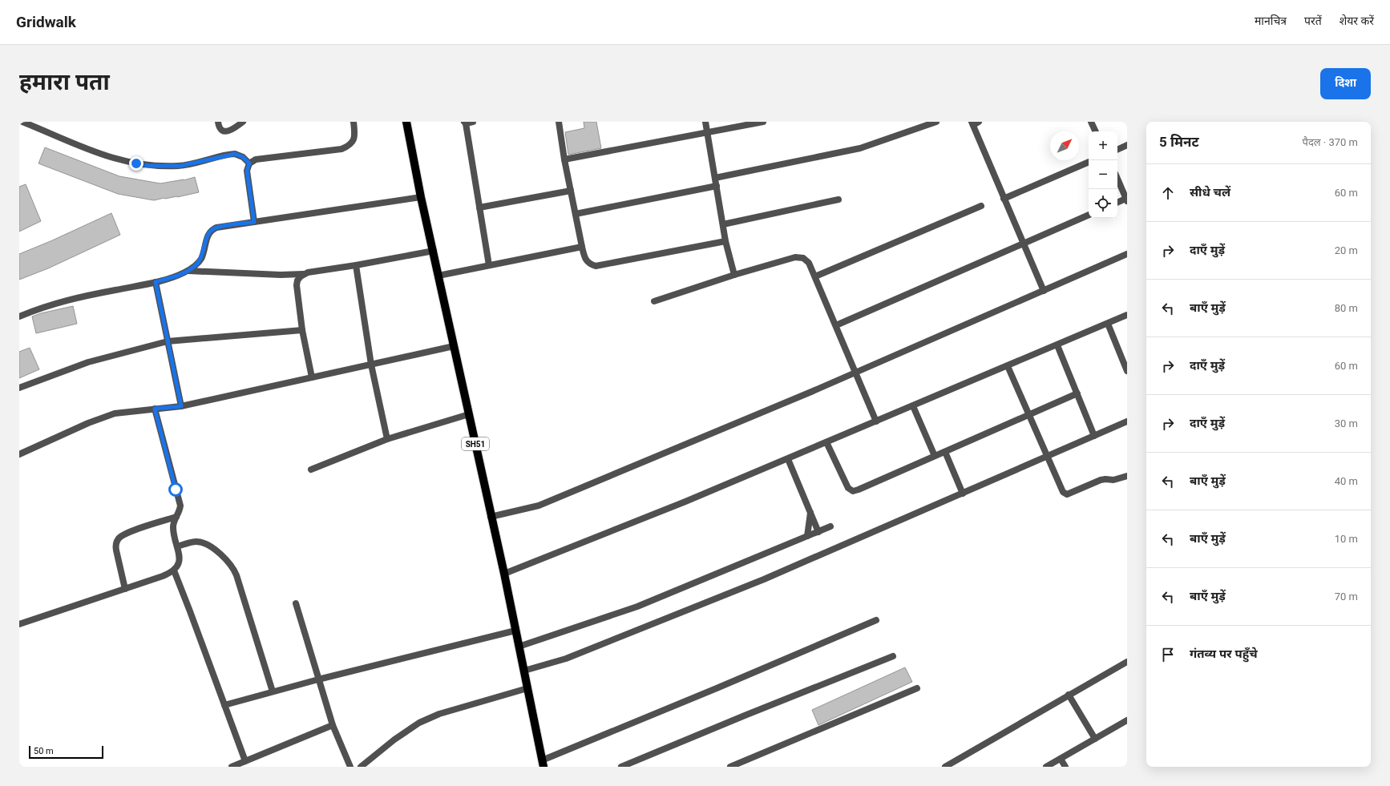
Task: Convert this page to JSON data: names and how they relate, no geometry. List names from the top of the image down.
{
  "streets": {
    "main road": ["SH51"]
  },
  "scale_bar": "50 m",
  "north": "top right",
  "page": {
    "header": "Gridwalk",
    "nav": ["मानचित्र", "परतें", "शेयर करें"],
    "buttons": "दिशा",
    "title": "हमारा पता",
    "heading": ["5 मिनट", "पैदल · 370 m"],
    "map_buttons": ["+", "−"],
    "list": [
      ["सीधे चलें", "60 m"],
      ["दाएँ मुड़ें", "20 m"],
      ["बाएँ मुड़ें", "80 m"],
      ["दाएँ मुड़ें", "60 m"],
      ["दाएँ मुड़ें", "30 m"],
      ["बाएँ मुड़ें", "40 m"],
      ["बाएँ मुड़ें", "10 m"],
      ["बाएँ मुड़ें", "70 m"],
      "गंतव्य पर पहुँचे"
    ],
    "scale": "50 m"
  }
}
